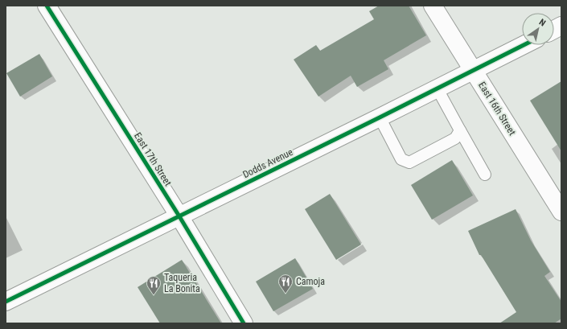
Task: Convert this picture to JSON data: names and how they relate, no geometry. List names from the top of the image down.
{
  "streets": {
    "main road": ["East 16th Street", "East 17th Street", "Dodds Avenue"]
  },
  "crossings": [
    ["East 16th Street", "Dodds Avenue"],
    ["East 17th Street", "Dodds Avenue"]
  ],
  "places": {
    "restaurant": ["Camoja", "Taqueria La Bonita"]
  },
  "north": "top right"
}
